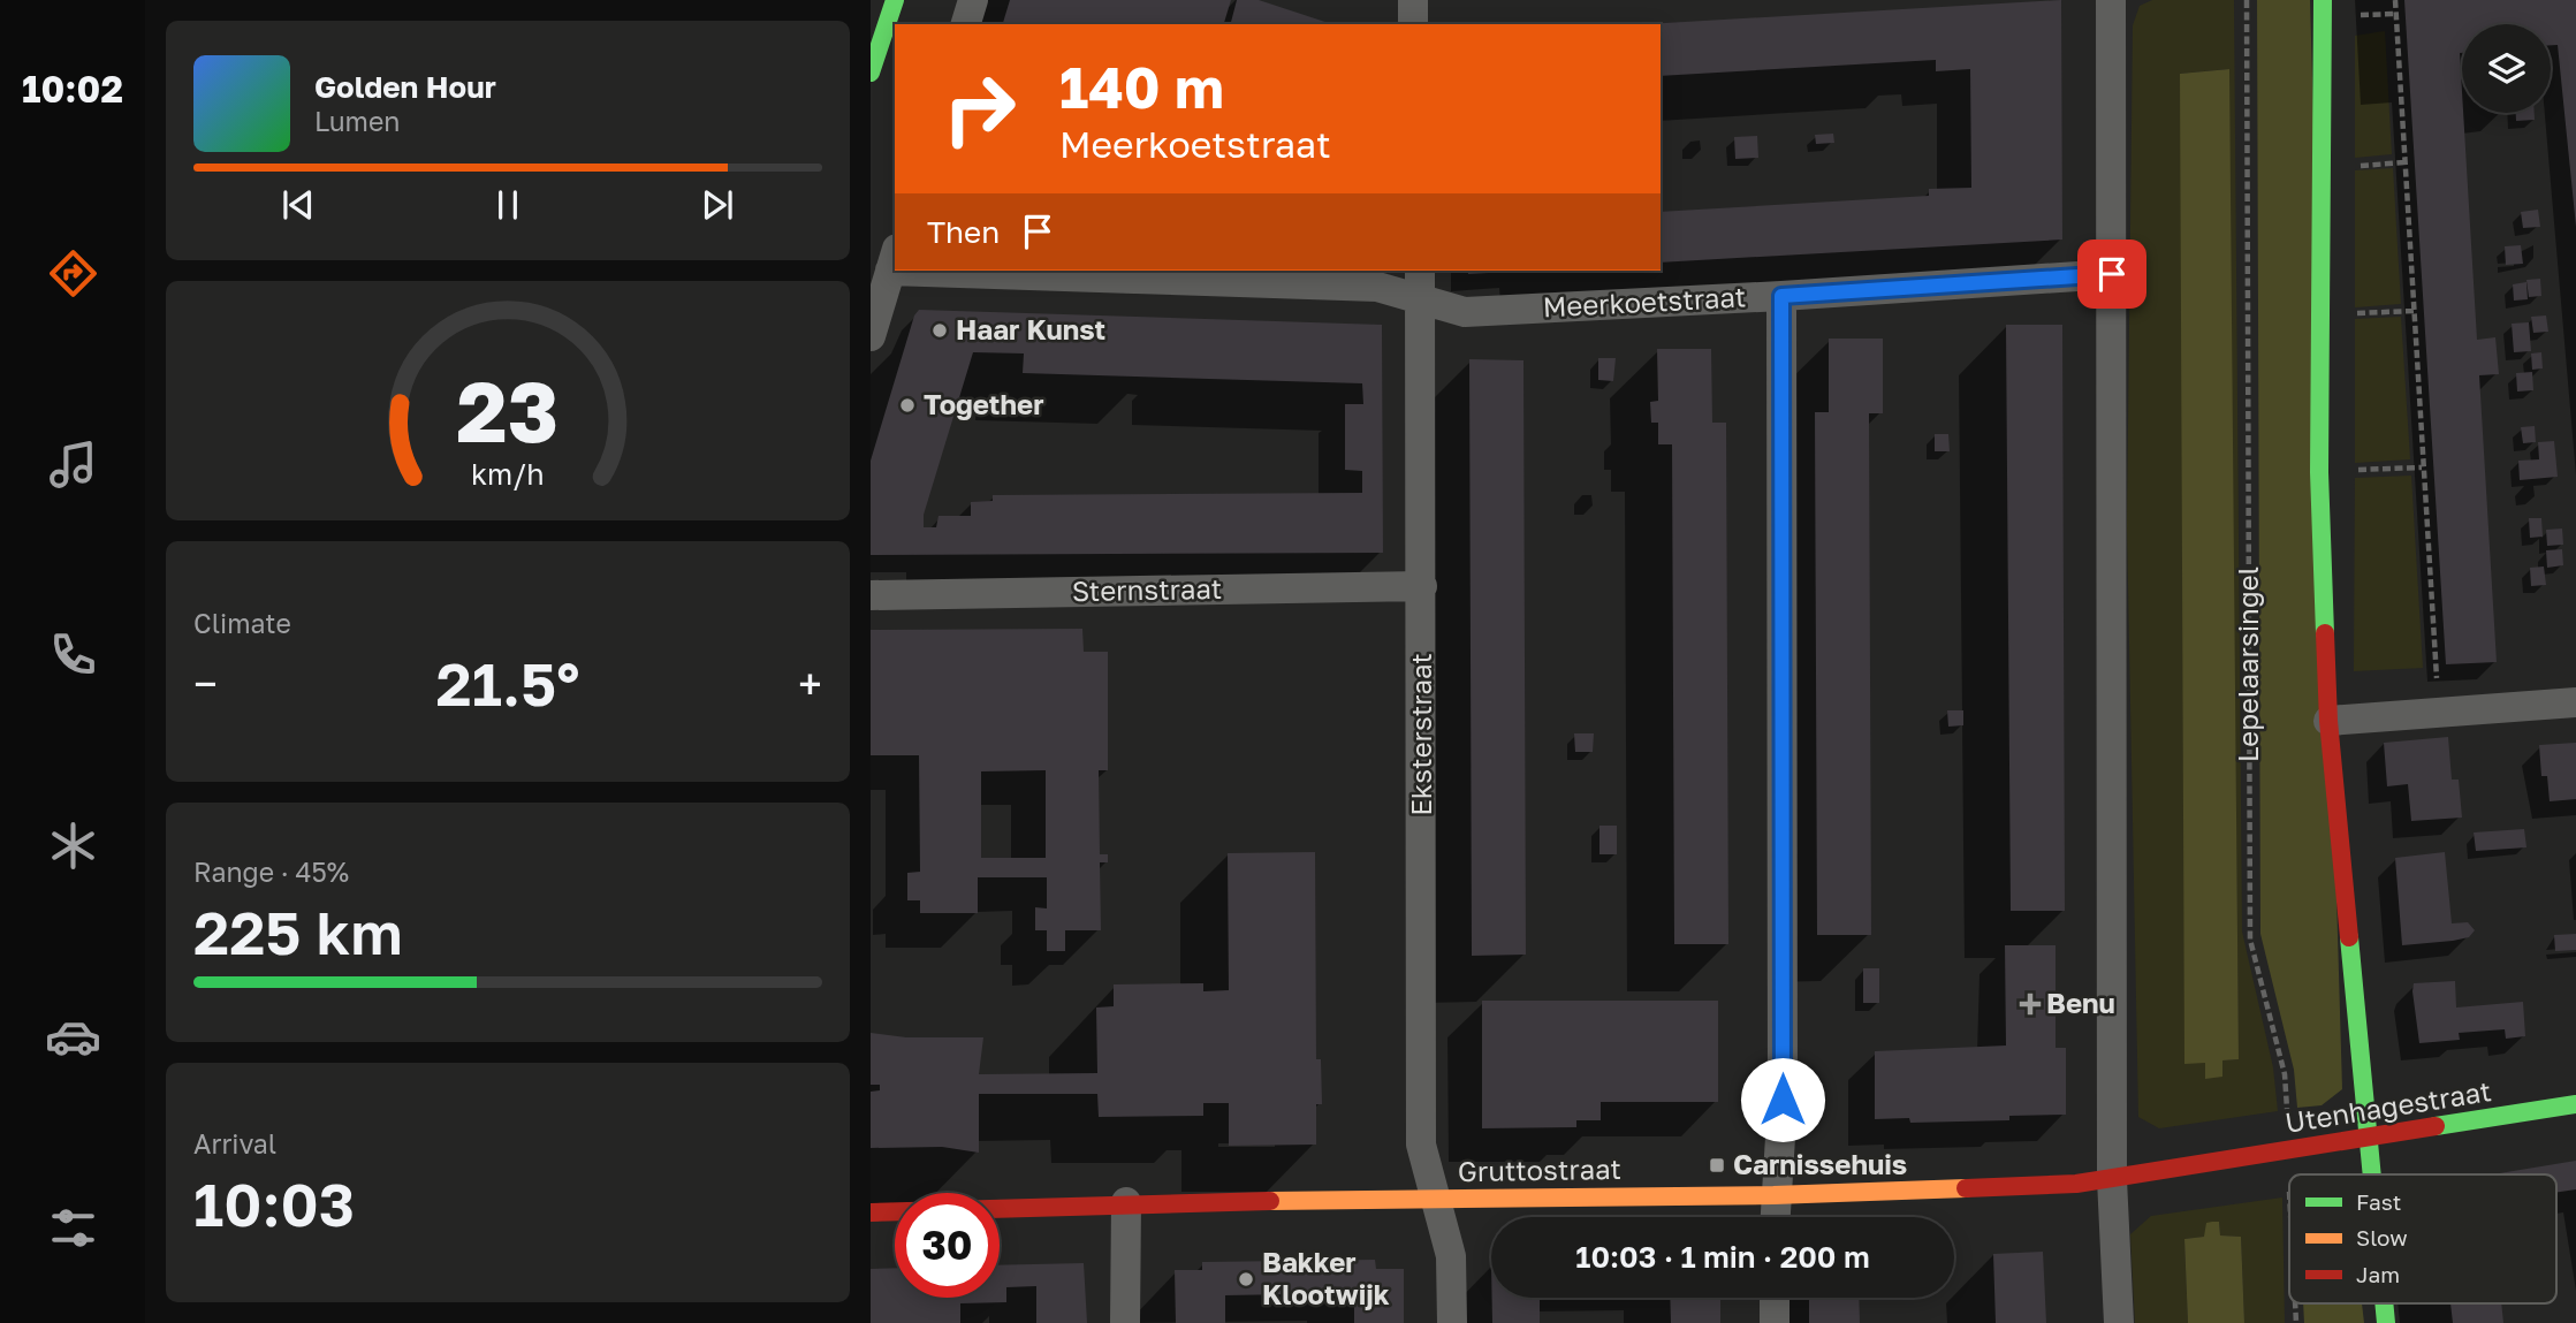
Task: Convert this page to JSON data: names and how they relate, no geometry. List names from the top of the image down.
{
  "streets": {
    "street": [
      "Meerkoetstraat",
      "Sternstraat",
      "Eksterstraat",
      "Utenhagestraat",
      "Gruttostraat"
    ],
    "path": ["Lepelaarsingel"]
  },
  "crossings": [
    ["Meerkoetstraat", "Eksterstraat"],
    ["Sternstraat", "Eksterstraat"],
    ["Lepelaarsingel", "Utenhagestraat"],
    ["Eksterstraat", "Gruttostraat"],
    ["Utenhagestraat", "Gruttostraat"]
  ],
  "places": {
    "other": ["Haar Kunst", "Together", "Bakker Klootwijk"],
    "health": ["Benu"],
    "transit": ["Carnissehuis"]
  },
  "legend": ["Fast", "Slow", "Jam"],
  "page": {
    "tabs": "10:02",
    "turn": ["140 m", "Meerkoetstraat"],
    "song": ["Golden Hour", "Lumen"],
    "then": "Then",
    "tile": [
      "Climate",
      ["Range · 45%", "225 km"],
      ["Arrival", "10:03"]
    ],
    "heat": ["−", "21.5°", "+"],
    "limit": "30",
    "trip": "10:03 · 1 min · 200 m",
    "gauge": ["23", "km/h"]
  }
}
